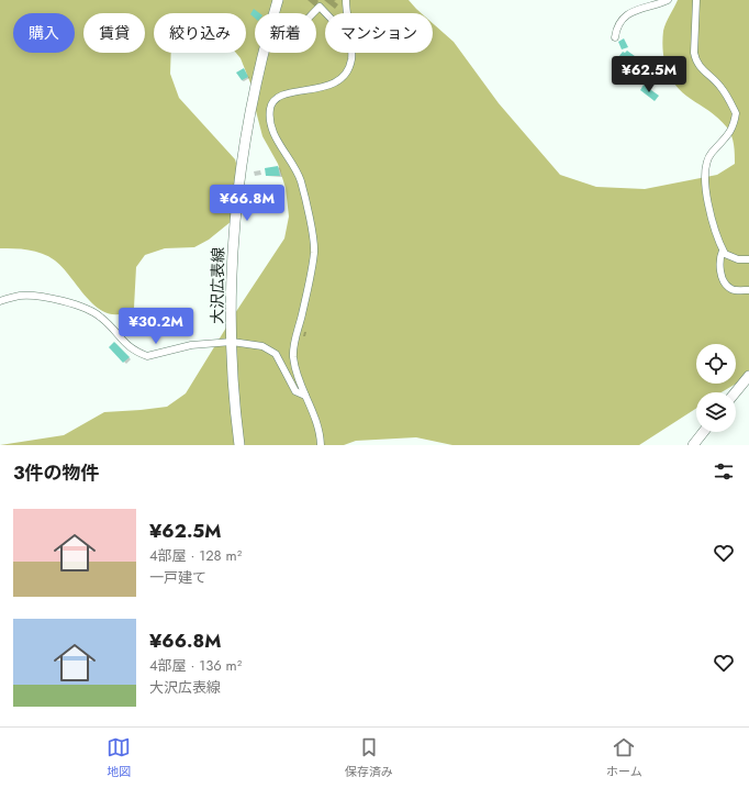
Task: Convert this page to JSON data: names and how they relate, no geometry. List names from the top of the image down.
{
  "streets": {
    "main road": ["大沢広表線"]
  },
  "page": {
    "chip": [
      "購入",
      "賃貸",
      "絞り込み",
      "新着",
      "マンション"
    ],
    "price": ["¥62.5M", "¥66.8M", "¥30.2M"],
    "heading": "3件の物件",
    "list": [
      {
        "name": "¥62.5M",
        "note": "4部屋 · 128 m² · 一戸建て"
      },
      {
        "name": "¥66.8M",
        "note": "4部屋 · 136 m² · 大沢広表線"
      }
    ],
    "tabs": ["地図", "保存済み", "ホーム"]
  }
}
